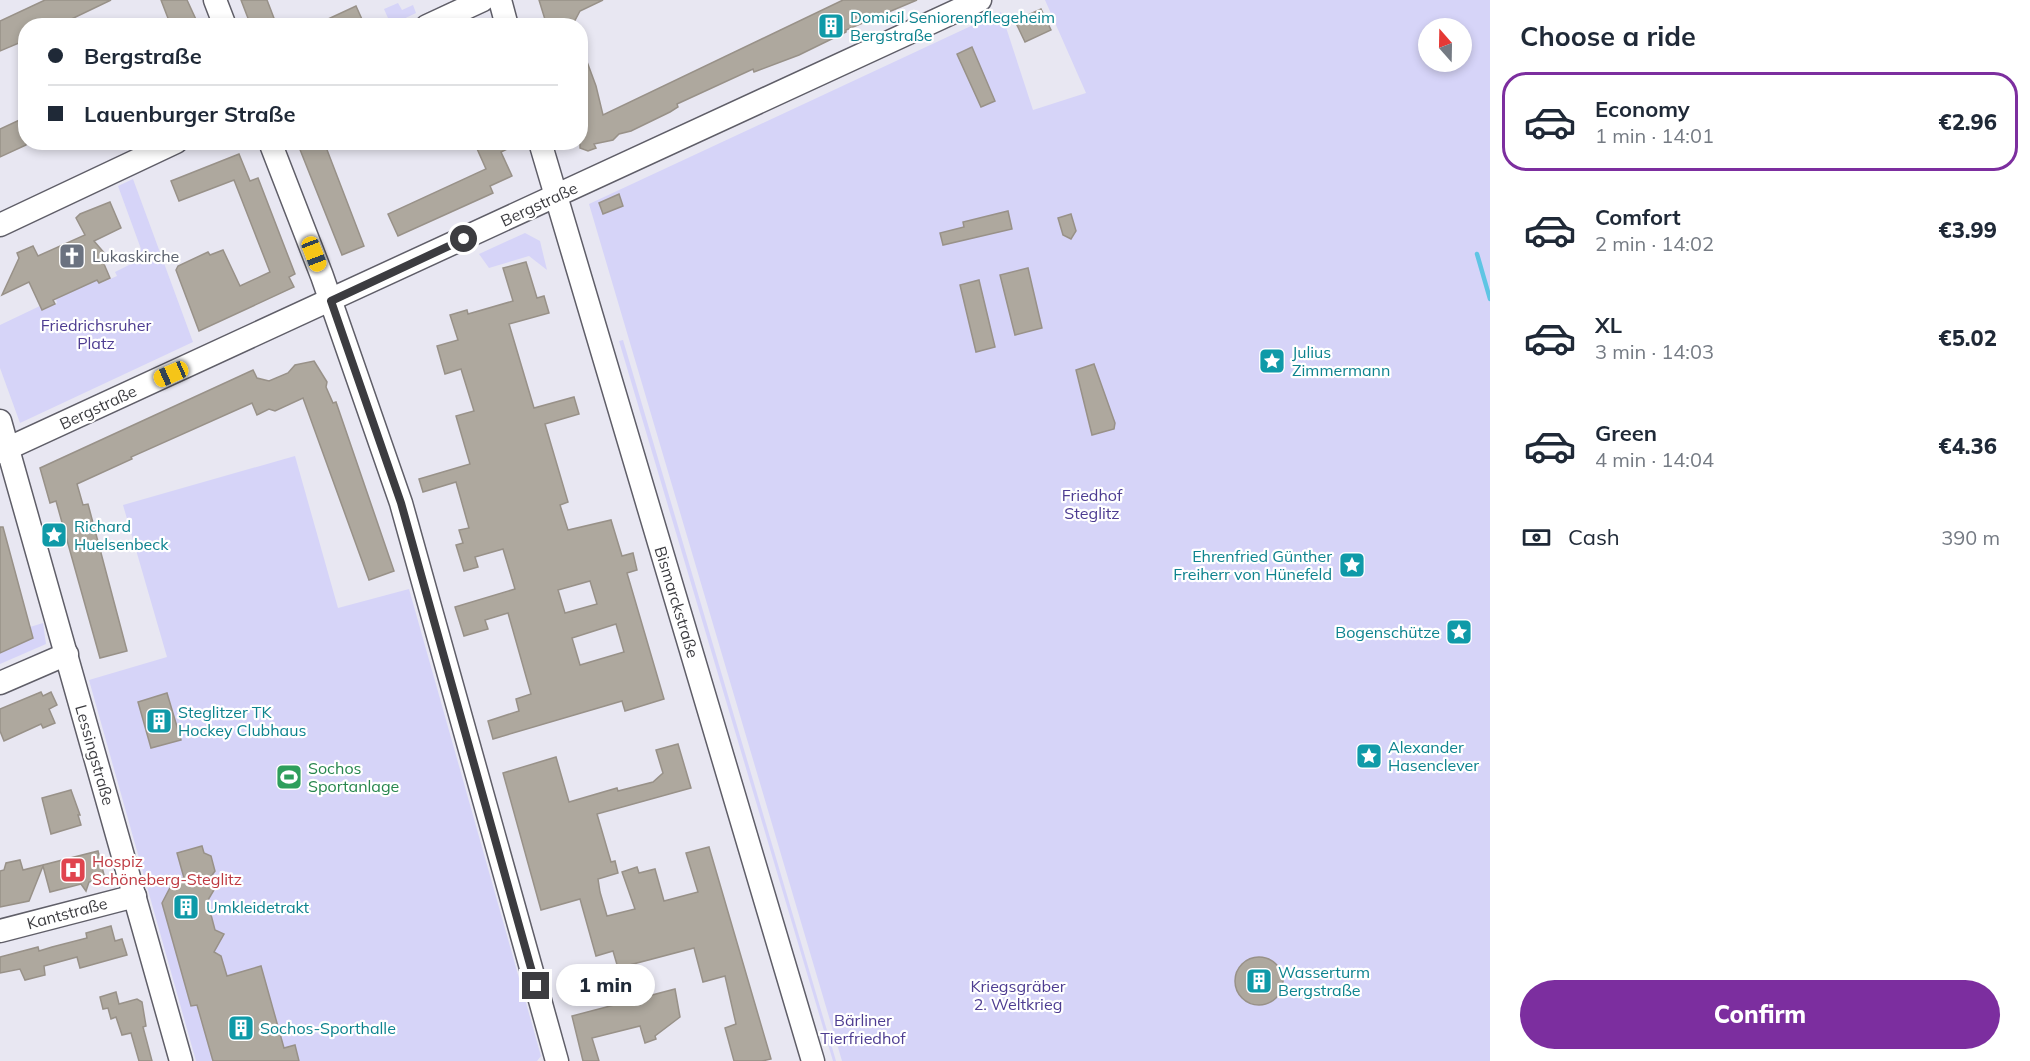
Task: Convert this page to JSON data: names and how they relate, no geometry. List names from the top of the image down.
{
  "streets": {
    "street": [
      "Bergstraße",
      "Bismarckstraße",
      "Lessingstraße",
      "Kantstraße"
    ]
  },
  "crossings": [
    ["Bergstraße", "Bismarckstraße"],
    ["Bergstraße", "Lessingstraße"],
    ["Lessingstraße", "Kantstraße"]
  ],
  "parks": [
    "Friedrichsruher Platz",
    "Friedhof Steglitz",
    "Kriegsgräber 2. Weltkrieg",
    "Bärliner Tierfriedhof"
  ],
  "places": {
    "building": [
      "Domicil Seniorenpflegeheim Bergstraße",
      "Steglitzer TK Hockey Clubhaus",
      "Umkleidetrakt",
      "Wasserturm Bergstraße",
      "Sochos-Sporthalle"
    ],
    "church": ["Lukaskirche"],
    "place": [
      "Julius Zimmermann",
      "Richard Huelsenbeck",
      "Ehrenfried Günther Freiherr von Hünefeld",
      "Bogenschütze",
      "Alexander Hasenclever"
    ],
    "sports": ["Sochos Sportanlage"],
    "hospital": ["Hospiz Schöneberg-Steglitz"]
  },
  "north": "top",
  "page": {
    "heading": "Choose a ride",
    "banner": ["Bergstraße", "Lauenburger Straße"],
    "list": [
      {
        "name": "Economy",
        "note": "1 min · 14:01",
        "value": "€2.96"
      },
      {
        "name": "Comfort",
        "note": "2 min · 14:02",
        "value": "€3.99"
      },
      {
        "name": "XL",
        "note": "3 min · 14:03",
        "value": "€5.02"
      },
      {
        "name": "Green",
        "note": "4 min · 14:04",
        "value": "€4.36"
      }
    ],
    "pay": ["Cash", "390 m"],
    "bubble": "1 min",
    "buttons": "Confirm"
  }
}
